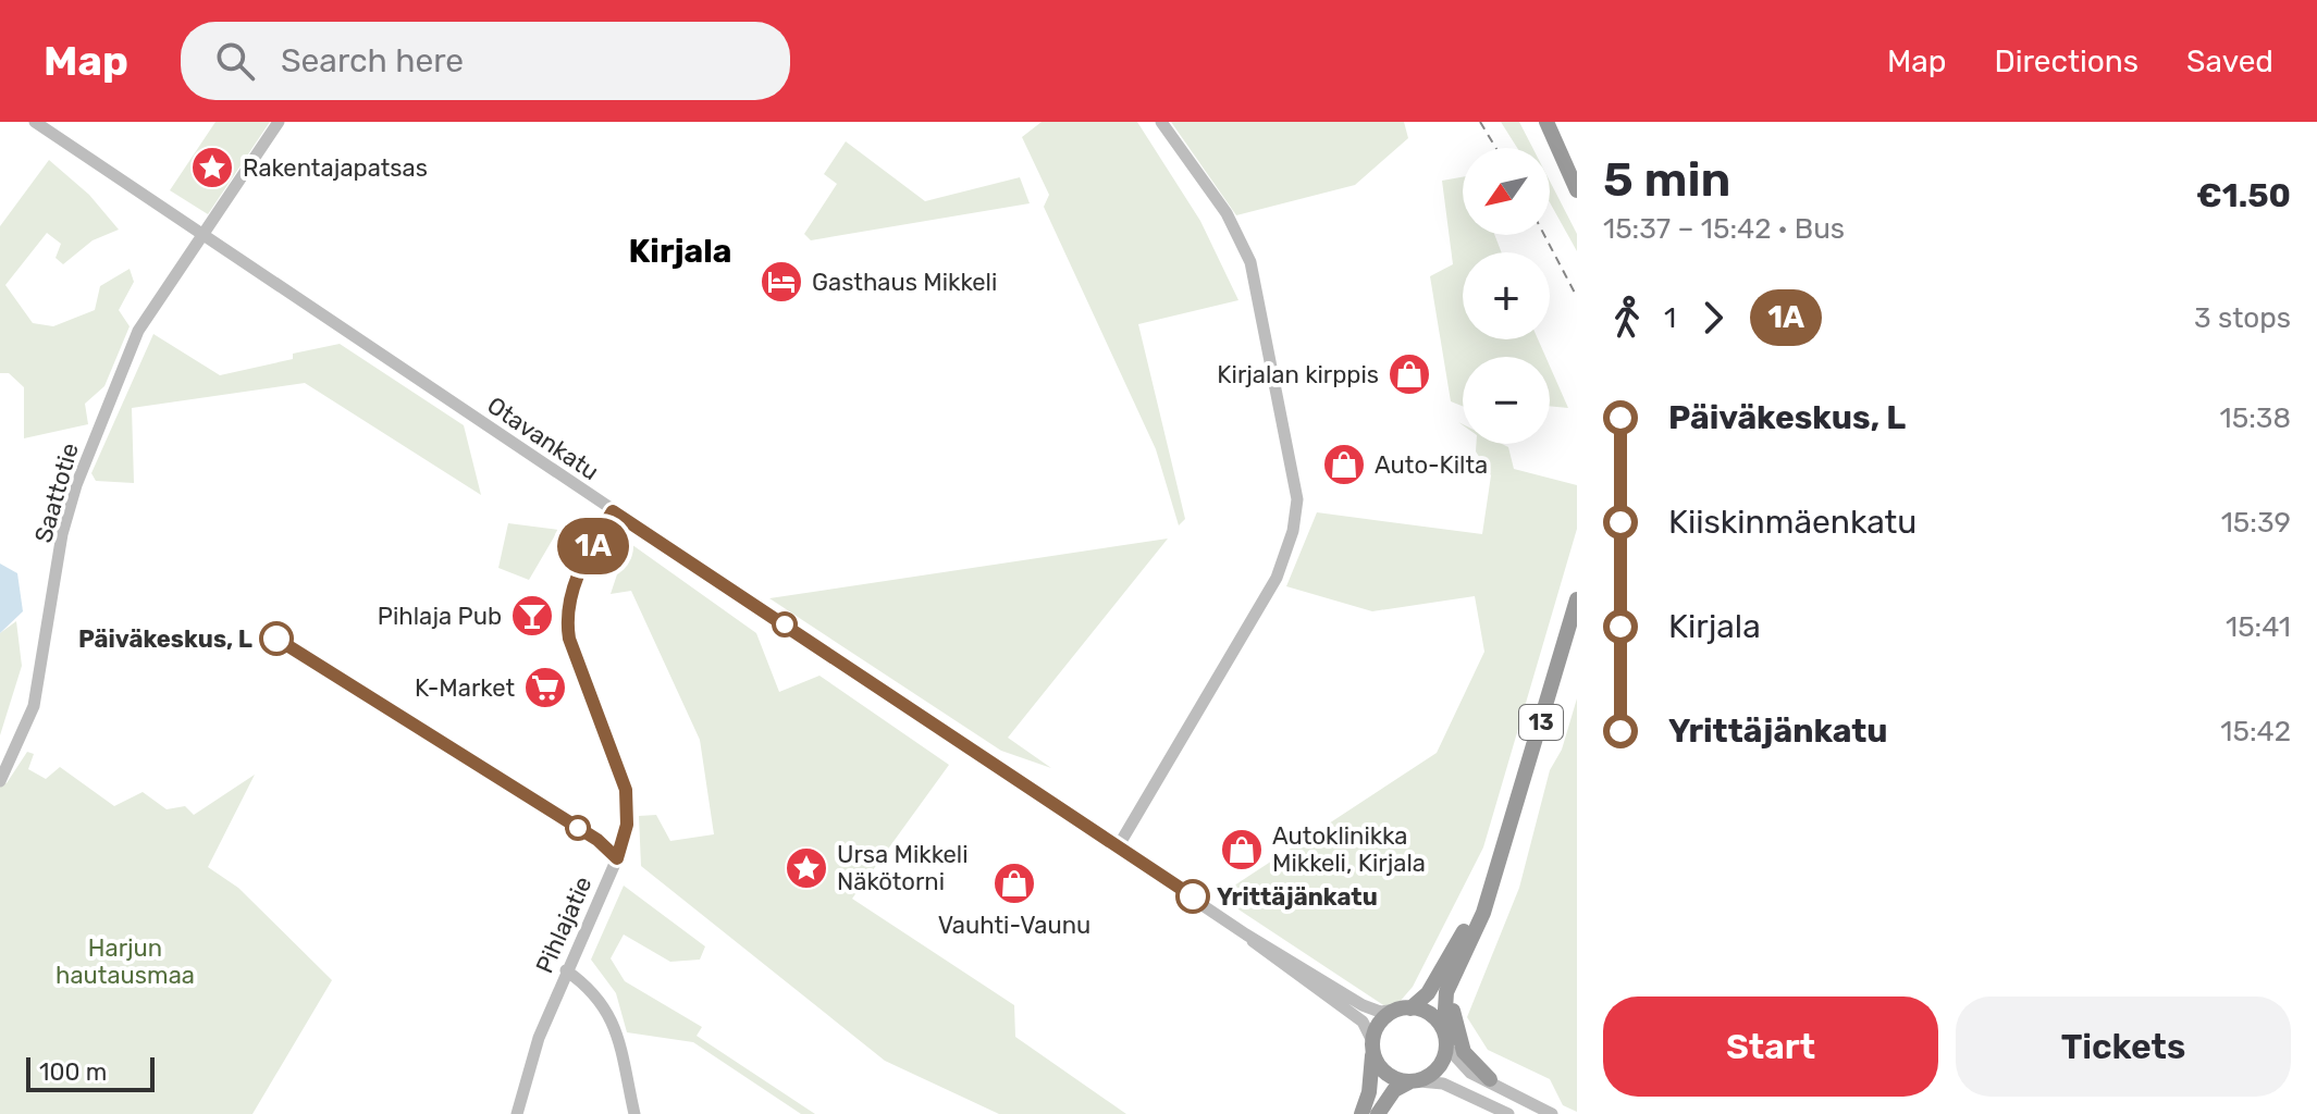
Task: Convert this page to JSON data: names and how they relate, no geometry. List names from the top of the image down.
{
  "streets": {
    "highway": ["13"],
    "street": ["Otavankatu", "Saattotie", "Pihlajatie"]
  },
  "crossings": [
    ["Otavankatu", "Saattotie"],
    ["Otavankatu", "13"],
    ["Otavankatu", "Pihlajatie"]
  ],
  "districts": ["Kirjala"],
  "parks": ["Harjun hautausmaa"],
  "places": {
    "place": ["Rakentajapatsas", "Ursa Mikkeli Näkötorni"],
    "hotel": ["Gasthaus Mikkeli"],
    "shop": [
      "Kirjalan kirppis",
      "Auto-Kilta",
      "Autoklinikka Mikkeli, Kirjala",
      "Vauhti-Vaunu"
    ],
    "bar": ["Pihlaja Pub"],
    "other": ["Päiväkeskus, L", "Yrittäjänkatu"],
    "supermarket": ["K-Market"]
  },
  "lines": ["bus line 1A"],
  "scale_bar": "100 m",
  "north": "bottom left",
  "page": {
    "header": "Map",
    "search": "Search here",
    "nav": ["Map", "Directions", "Saved"],
    "on_map": "1A",
    "heading": ["5 min", "15:37 – 15:42 · Bus", "€1.50"],
    "map_buttons": ["+", "−"],
    "legs": ["1", "1A", "3 stops"],
    "list": [
      {
        "name": "Päiväkeskus, L",
        "value": "15:38"
      },
      {
        "name": "Kiiskinmäenkatu",
        "value": "15:39"
      },
      {
        "name": "Kirjala",
        "value": "15:41"
      },
      {
        "name": "Yrittäjänkatu",
        "value": "15:42"
      }
    ],
    "buttons": ["Start", "Tickets"],
    "scale": "100 m"
  }
}
